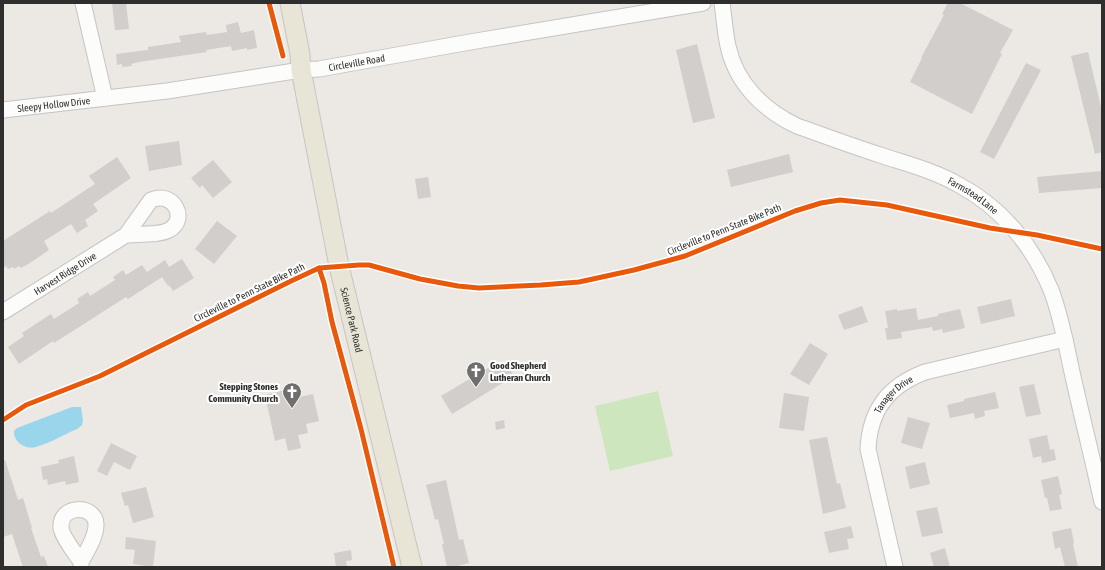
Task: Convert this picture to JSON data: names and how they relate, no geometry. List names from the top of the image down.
{
  "streets": {
    "main road": ["Science Park Road"],
    "street": [
      "Circleville Road",
      "Sleepy Hollow Drive",
      "Farmstead Lane",
      "Harvest Ridge Drive",
      "Tanager Drive"
    ],
    "cycle path": ["Circleville to Penn State Bike Path"]
  },
  "crossings": [
    ["Circleville Road", "Sleepy Hollow Drive"],
    ["Circleville Road", "Science Park Road"],
    ["Farmstead Lane", "Tanager Drive"]
  ],
  "places": {
    "church": ["Good Shepherd Lutheran Church", "Stepping Stones Community Church"]
  }
}
